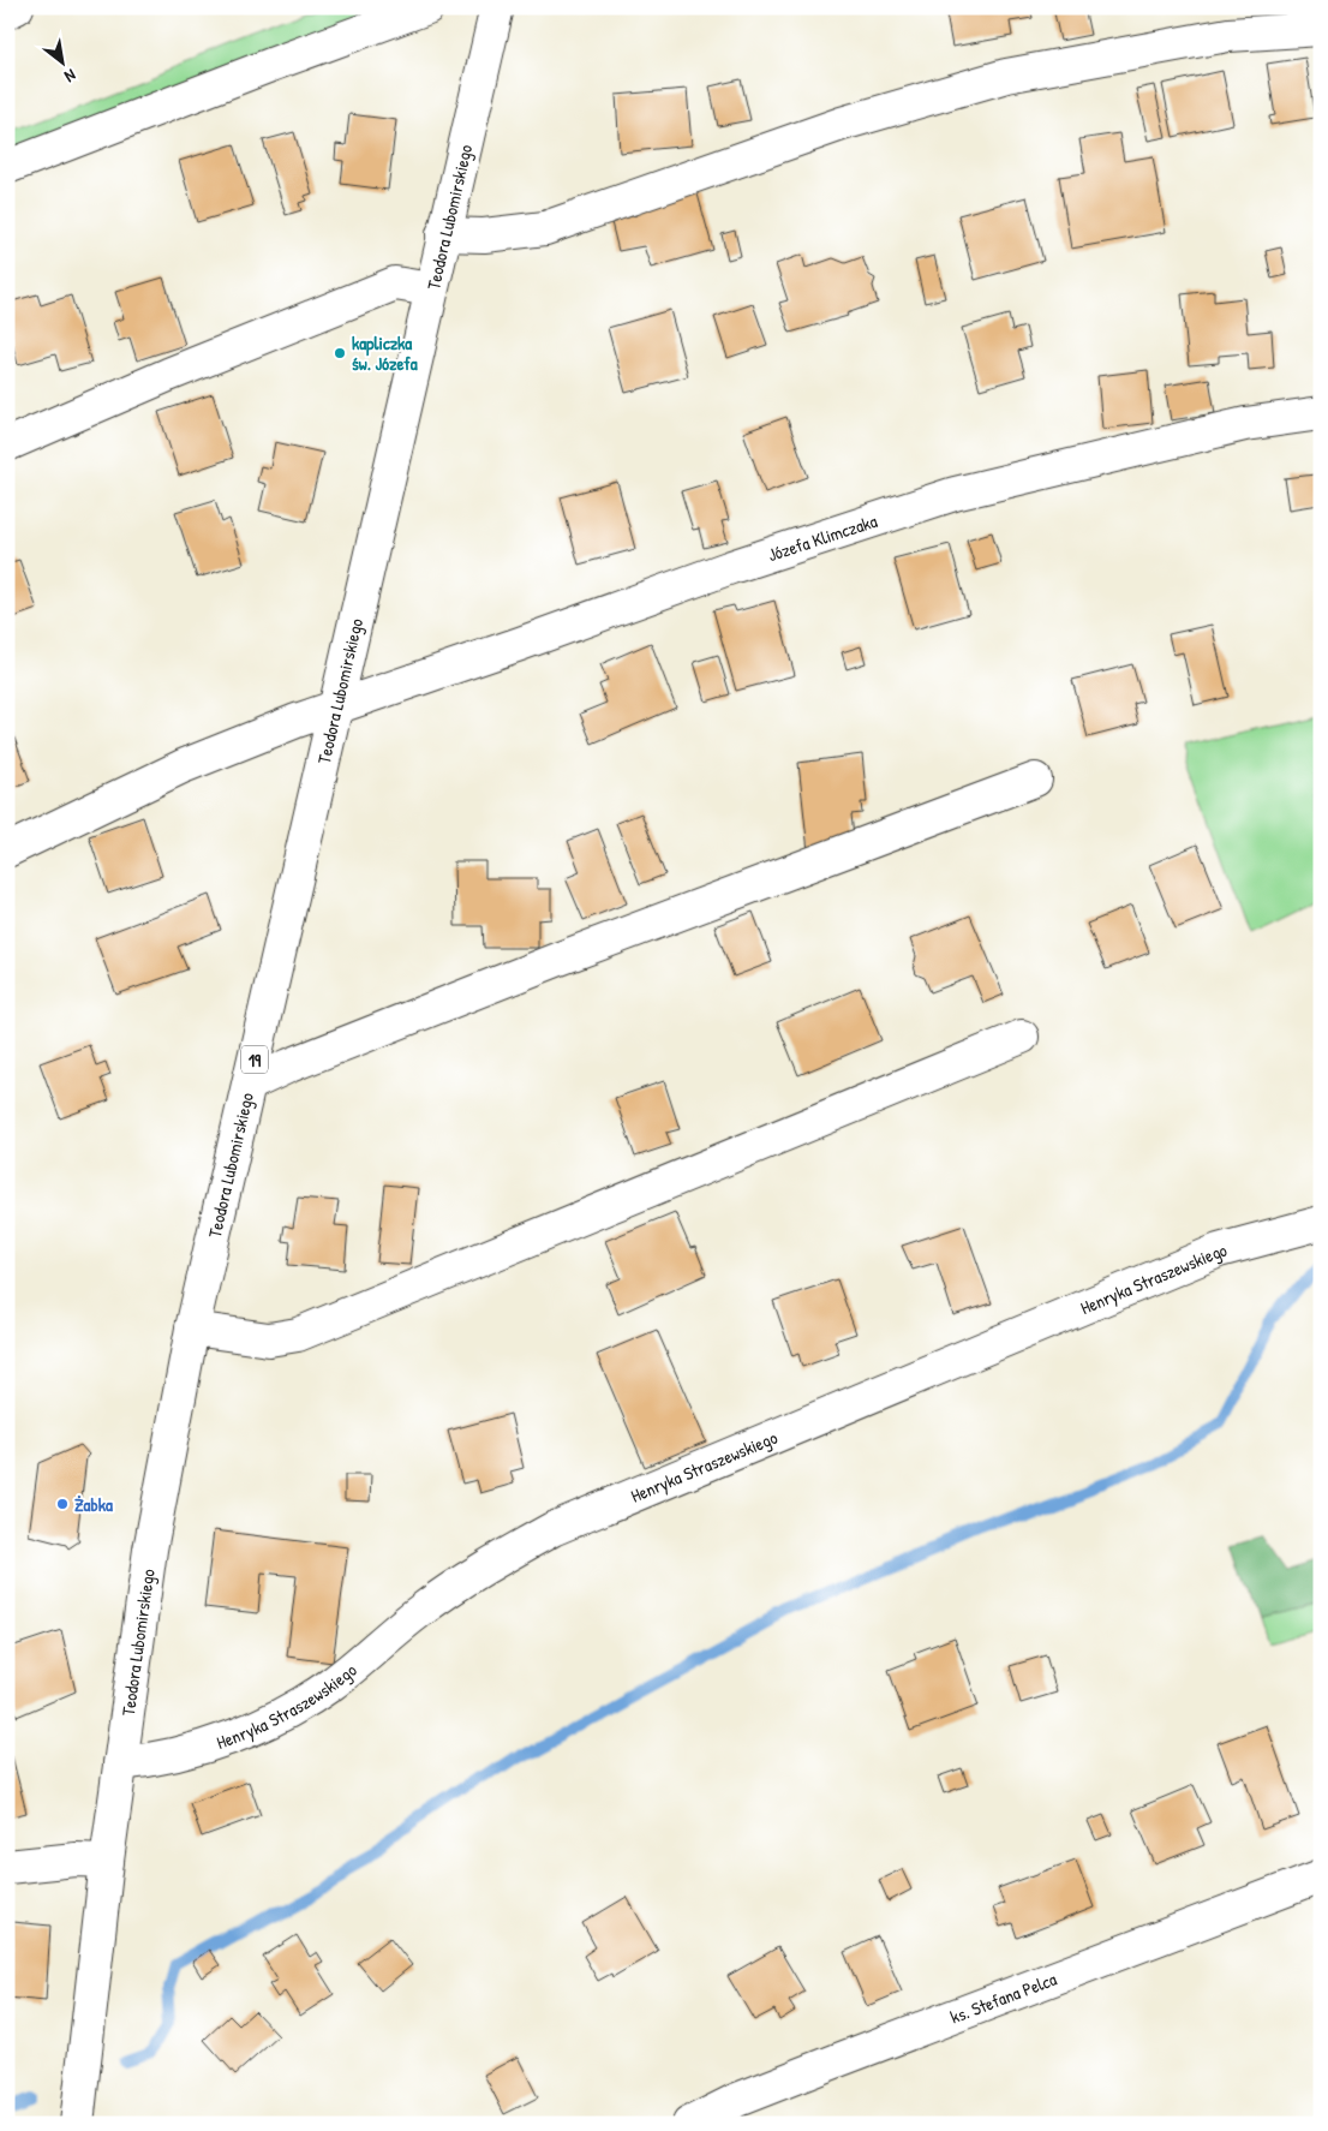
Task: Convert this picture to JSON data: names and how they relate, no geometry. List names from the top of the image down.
{
  "streets": {
    "main road": [
      "Teodora Lubomirskiego",
      "Józefa Klimczaka",
      "19",
      "Henryka Straszewskiego",
      "ks. Stefana Pelca"
    ]
  },
  "crossings": [
    ["Teodora Lubomirskiego", "Józefa Klimczaka"],
    ["Teodora Lubomirskiego", "Henryka Straszewskiego"]
  ],
  "places": ["kapliczka św. Józefa", "Żabka"],
  "north": "bottom right"
}
